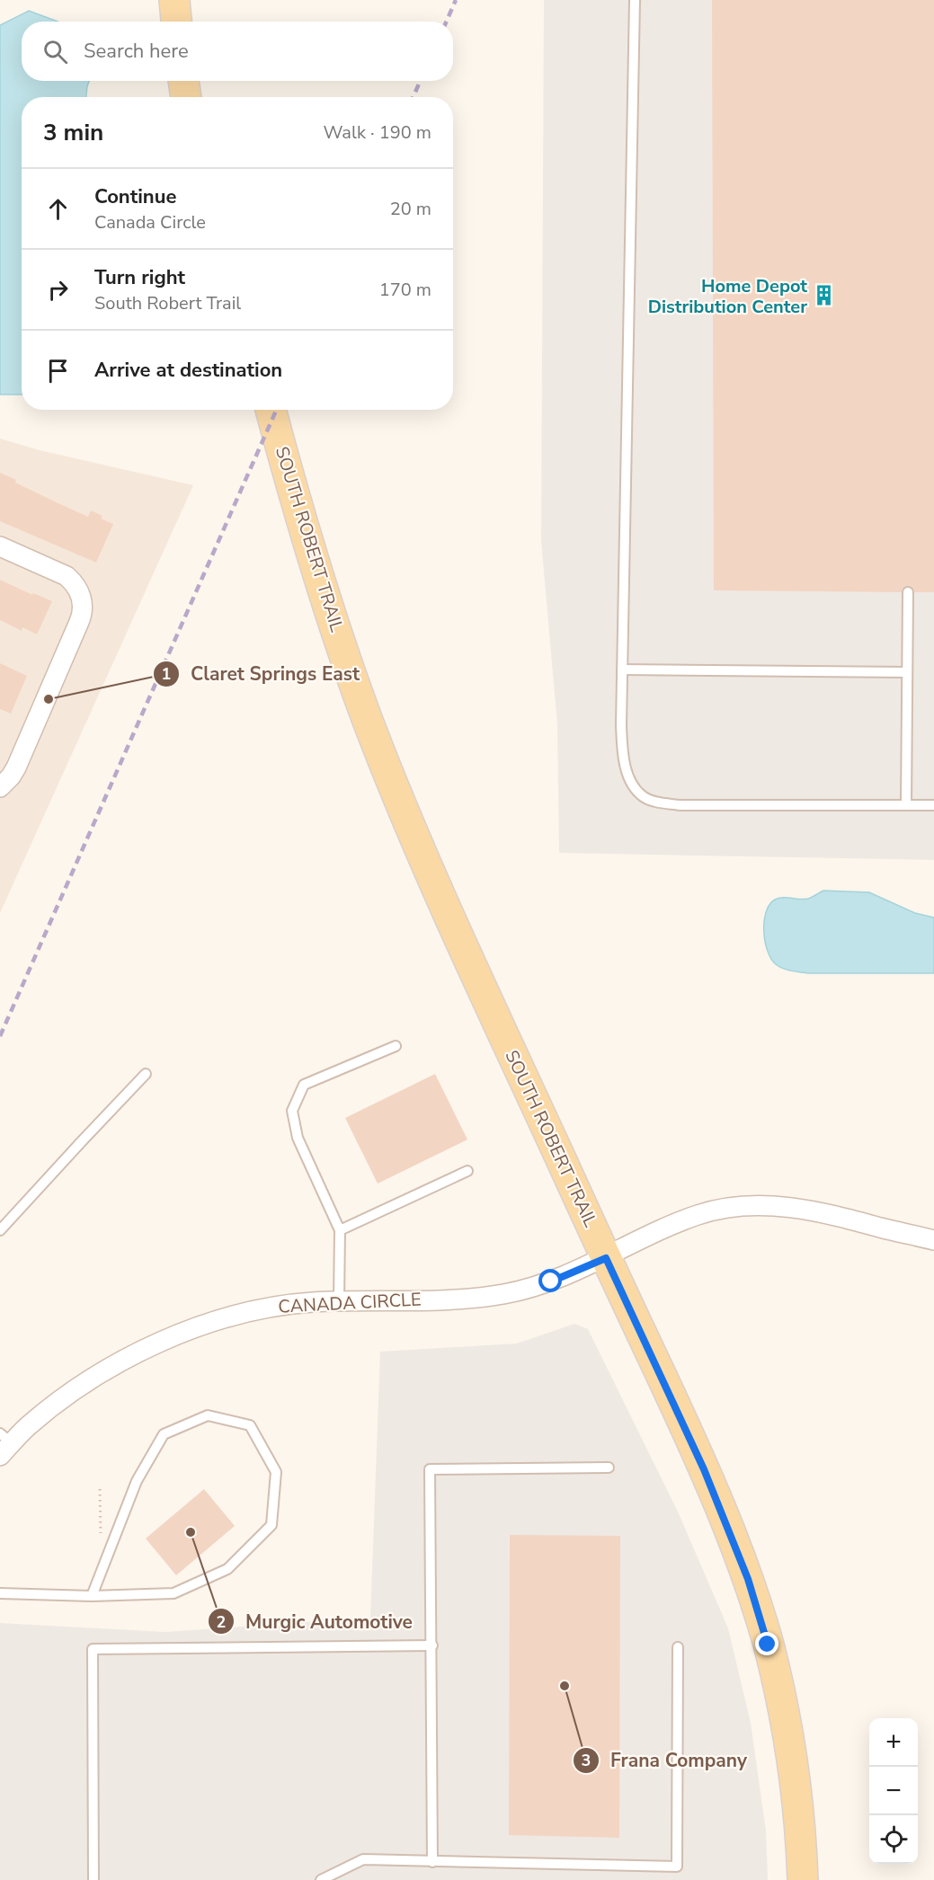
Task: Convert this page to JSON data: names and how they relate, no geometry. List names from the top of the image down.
{
  "streets": {
    "main road": ["SOUTH ROBERT TRAIL"],
    "street": ["CANADA CIRCLE"]
  },
  "crossings": [
    ["SOUTH ROBERT TRAIL", "CANADA CIRCLE"]
  ],
  "places": {
    "building": ["Home Depot Distribution Center"],
    "other": ["Claret Springs East", "Murgic Automotive", "Frana Company"]
  },
  "page": {
    "search": "Search here",
    "heading": ["3 min", "Walk · 190 m"],
    "list": [
      ["Continue", "Canada Circle", "20 m"],
      ["Turn right", "South Robert Trail", "170 m"],
      "Arrive at destination"
    ],
    "map_buttons": ["+", "−"]
  }
}
